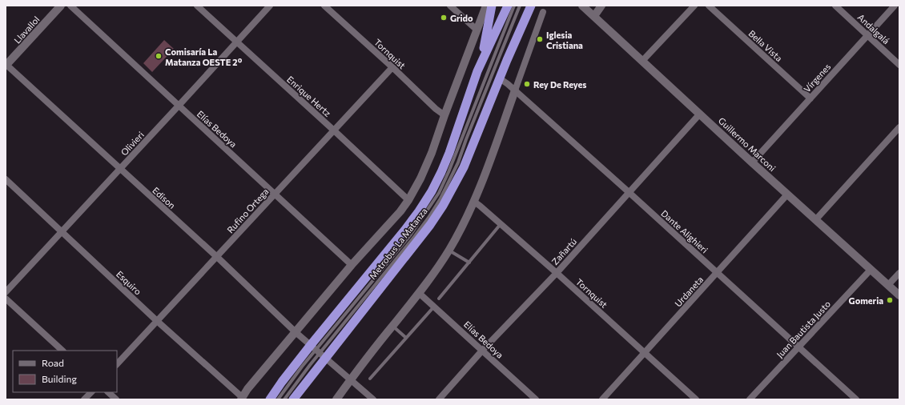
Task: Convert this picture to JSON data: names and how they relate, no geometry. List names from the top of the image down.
{
  "streets": {
    "street": [
      "Andalgalá",
      "Llavallol",
      "Bella Vista",
      "Tornquist",
      "Vírgenes",
      "Enrique Hertz",
      "Elías Bedoya",
      "Olivieri",
      "Guillermo Marconi",
      "Edison",
      "Rufino Ortega",
      "Dante Alighieri",
      "Zañartú",
      "Esquiro",
      "Urdaneta",
      "Juan Bautista Justo"
    ],
    "lane": ["Metrobus La Matanza"]
  },
  "crossings": [
    ["Andalgalá", "Vírgenes"],
    ["Llavallol", "Edison"],
    ["Bella Vista", "Vírgenes"],
    ["Tornquist", "Rufino Ortega"],
    ["Tornquist", "Zañartú"],
    ["Tornquist", "Urdaneta"],
    ["Vírgenes", "Guillermo Marconi"],
    ["Enrique Hertz", "Olivieri"],
    ["Enrique Hertz", "Rufino Ortega"],
    ["Elías Bedoya", "Olivieri"],
    ["Elías Bedoya", "Rufino Ortega"],
    ["Elías Bedoya", "Zañartú"],
    ["Olivieri", "Edison"],
    ["Olivieri", "Esquiro"],
    ["Guillermo Marconi", "Zañartú"],
    ["Guillermo Marconi", "Urdaneta"],
    ["Guillermo Marconi", "Juan Bautista Justo"],
    ["Edison", "Rufino Ortega"],
    ["Edison", "Metrobus La Matanza"],
    ["Rufino Ortega", "Esquiro"],
    ["Dante Alighieri", "Zañartú"],
    ["Dante Alighieri", "Urdaneta"],
    ["Dante Alighieri", "Juan Bautista Justo"]
  ],
  "places": [
    "Grido",
    "Iglesia Cristiana",
    "Comisaría La Matanza OESTE 2°",
    "Rey De Reyes",
    "Gomeria"
  ],
  "legend": ["Road", "Building"]
}
